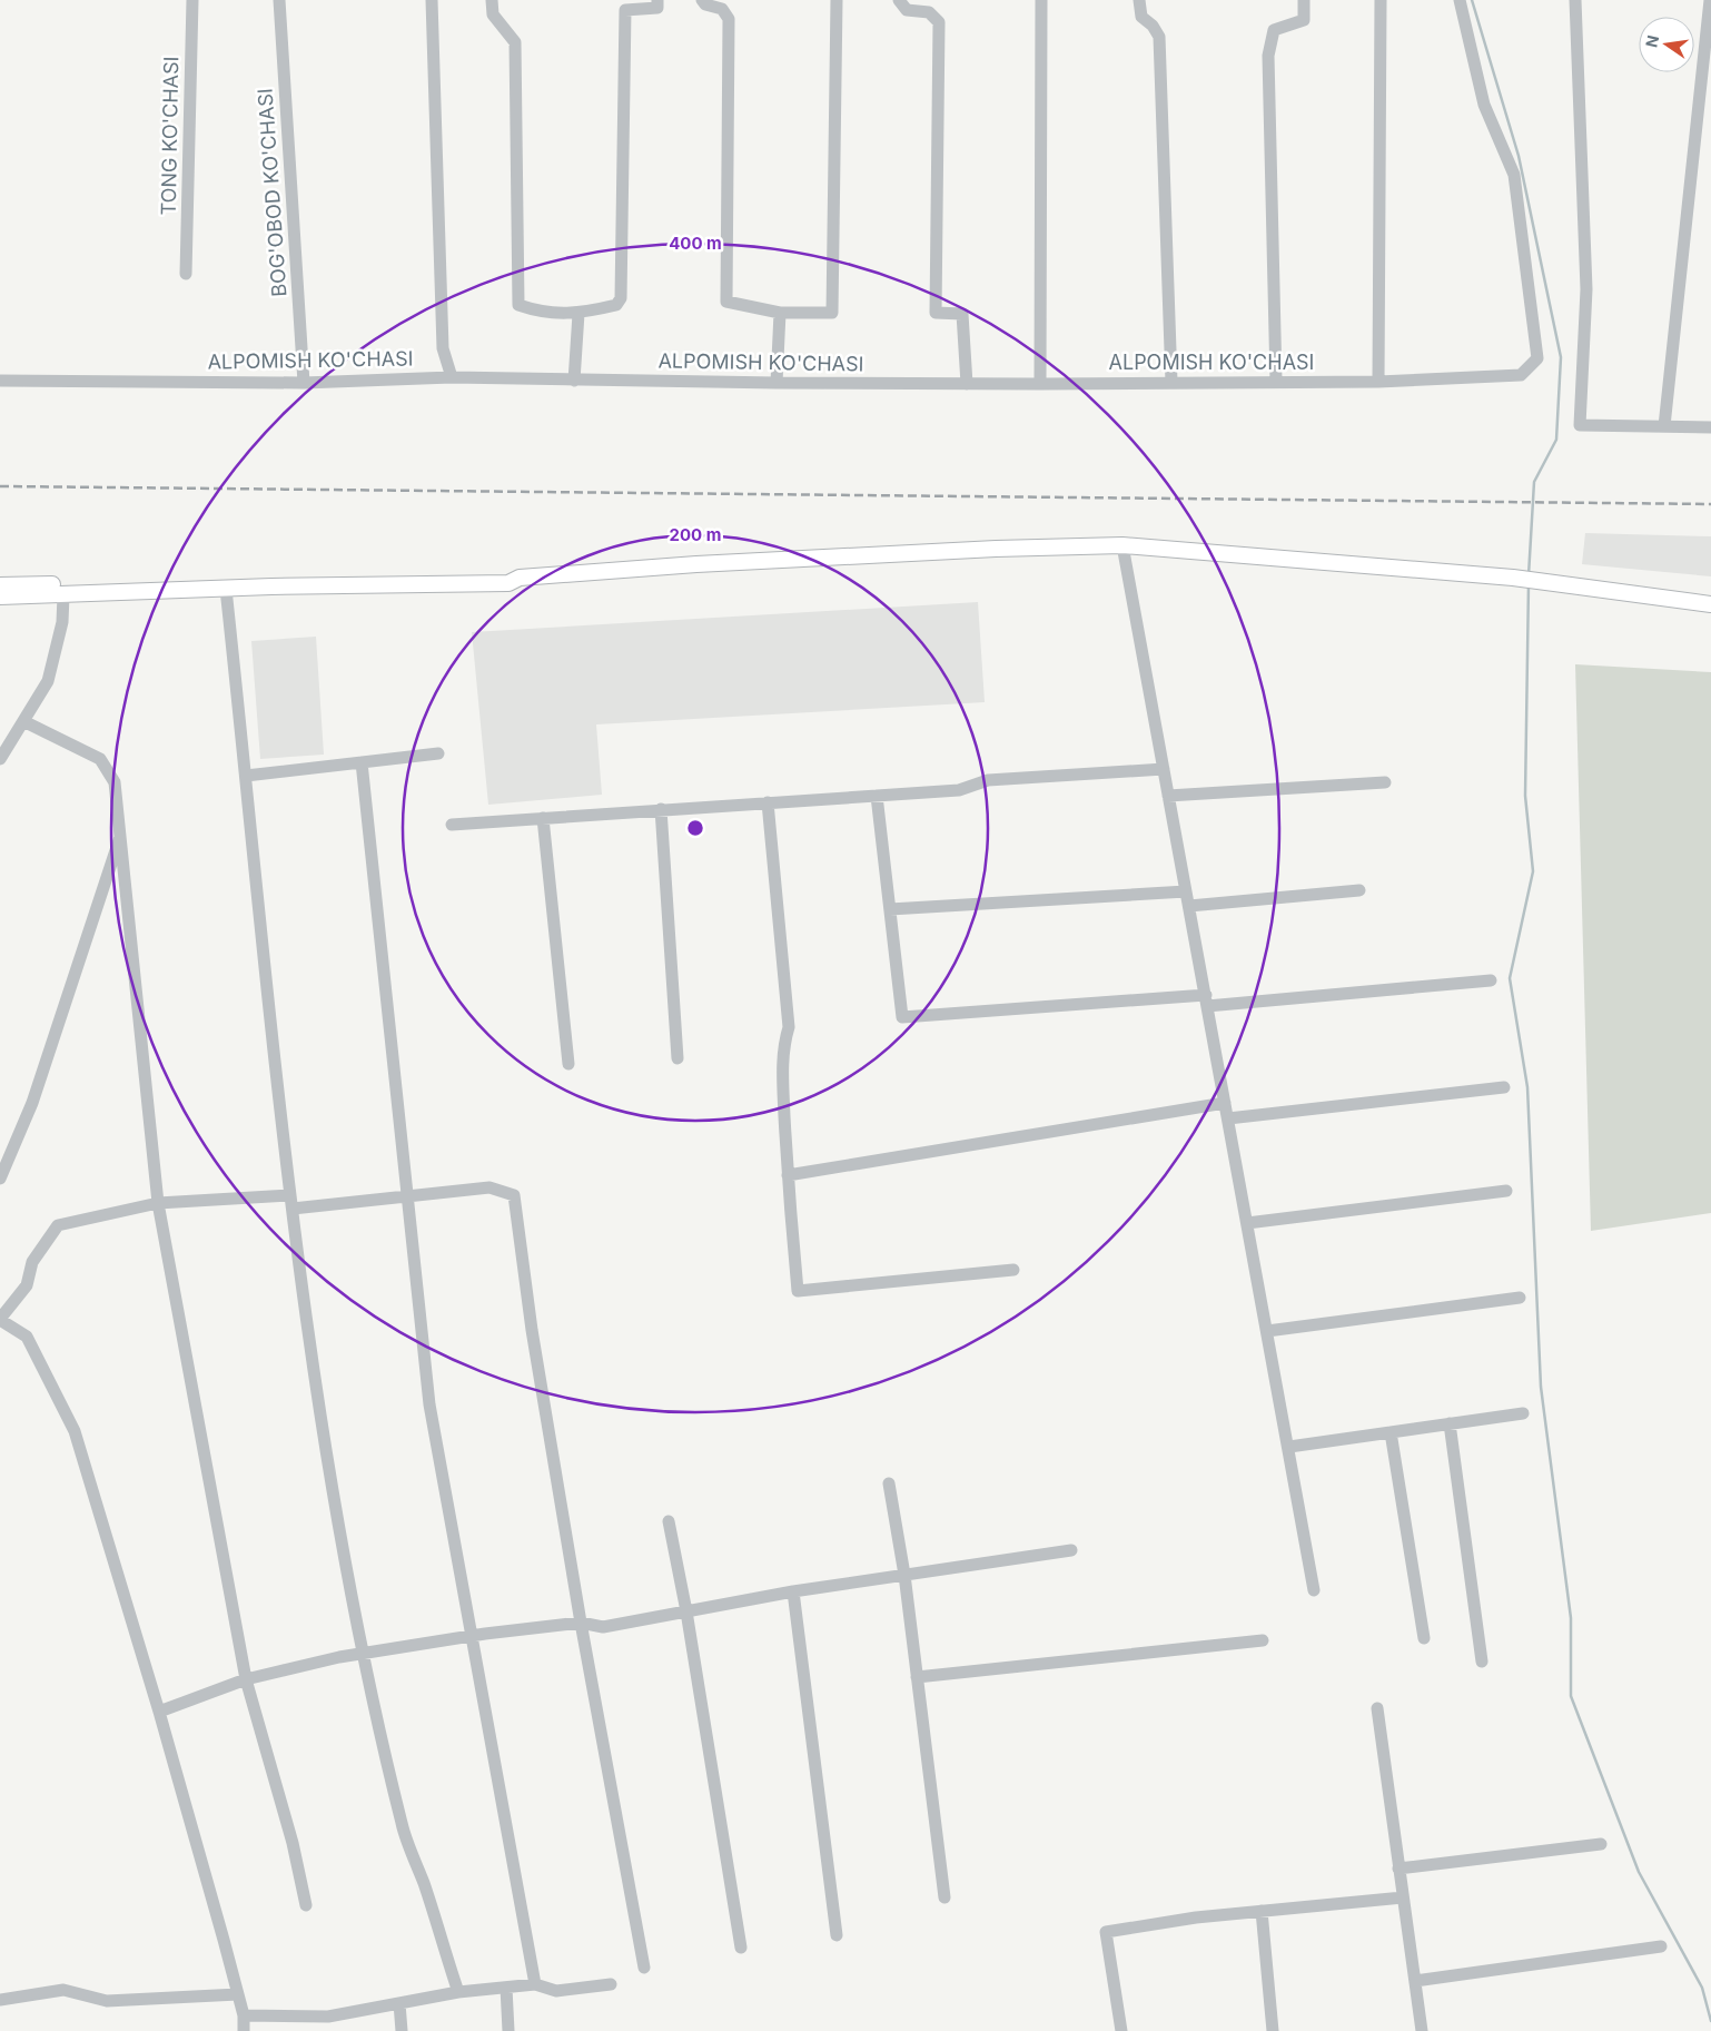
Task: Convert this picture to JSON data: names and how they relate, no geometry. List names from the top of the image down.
{
  "streets": {
    "street": ["TONG KO'CHASI", "BOG'OBOD KO'CHASI", "ALPOMISH KO'CHASI"]
  },
  "crossings": [
    ["BOG'OBOD KO'CHASI", "ALPOMISH KO'CHASI"]
  ],
  "north": "left",
  "rings": ["400 m", "200 m"]
}
